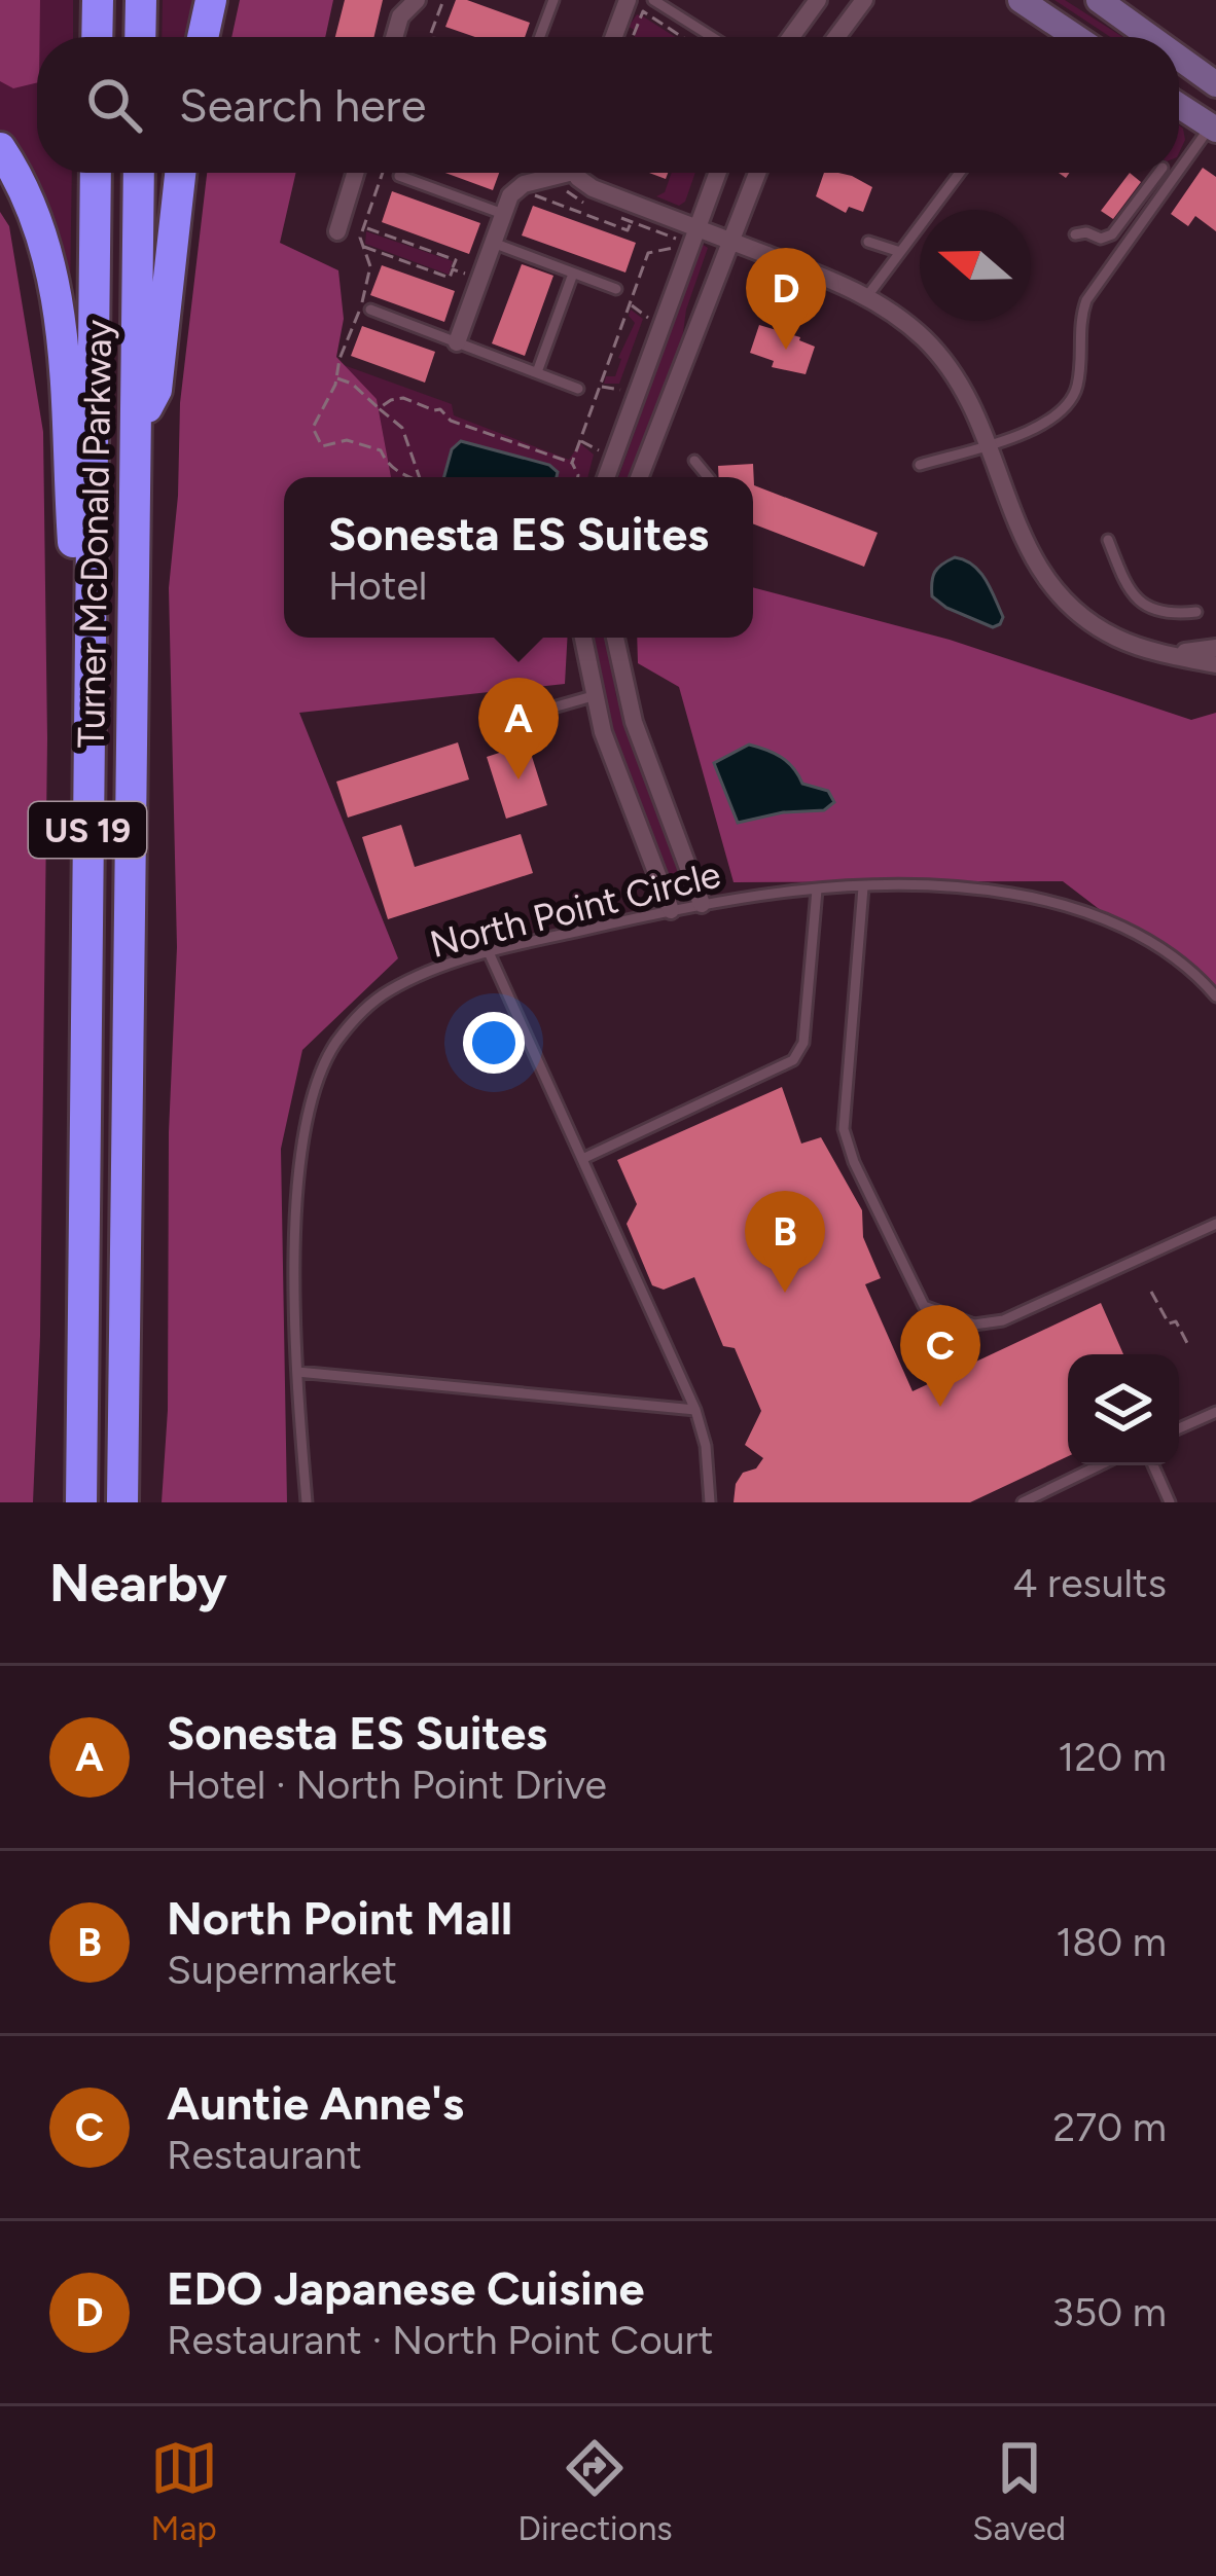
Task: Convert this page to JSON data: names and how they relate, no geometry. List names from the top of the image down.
{
  "streets": {
    "highway": ["Turner McDonald Parkway", "US 19"],
    "lane": ["North Point Circle"]
  },
  "north": "left",
  "page": {
    "search": "Search here",
    "pins": [
      "D",
      "A",
      "B",
      "C"
    ],
    "popup": ["Sonesta ES Suites", "Hotel"],
    "heading": ["Nearby", "4 results"],
    "list": [
      {
        "mark": "A",
        "name": "Sonesta ES Suites",
        "note": "Hotel · North Point Drive",
        "value": "120 m"
      },
      {
        "mark": "B",
        "name": "North Point Mall",
        "note": "Supermarket",
        "value": "180 m"
      },
      {
        "mark": "C",
        "name": "Auntie Anne's",
        "note": "Restaurant",
        "value": "270 m"
      },
      {
        "mark": "D",
        "name": "EDO Japanese Cuisine",
        "note": "Restaurant · North Point Court",
        "value": "350 m"
      }
    ],
    "nav": ["Map", "Directions", "Saved"]
  }
}
